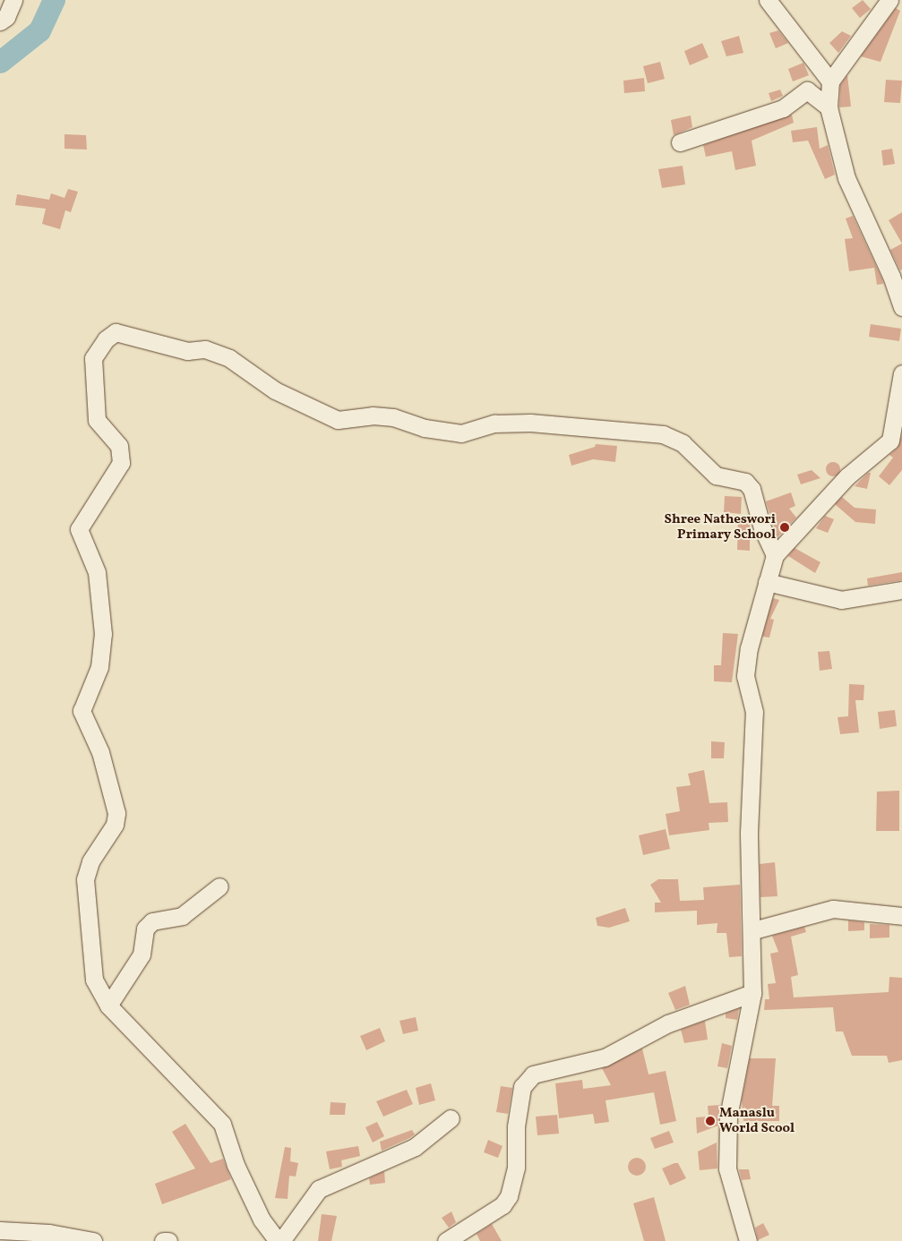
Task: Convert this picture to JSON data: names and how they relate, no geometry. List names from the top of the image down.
{
  "places": ["Shree Natheswori Primary School", "Manaslu World Scool"]
}
